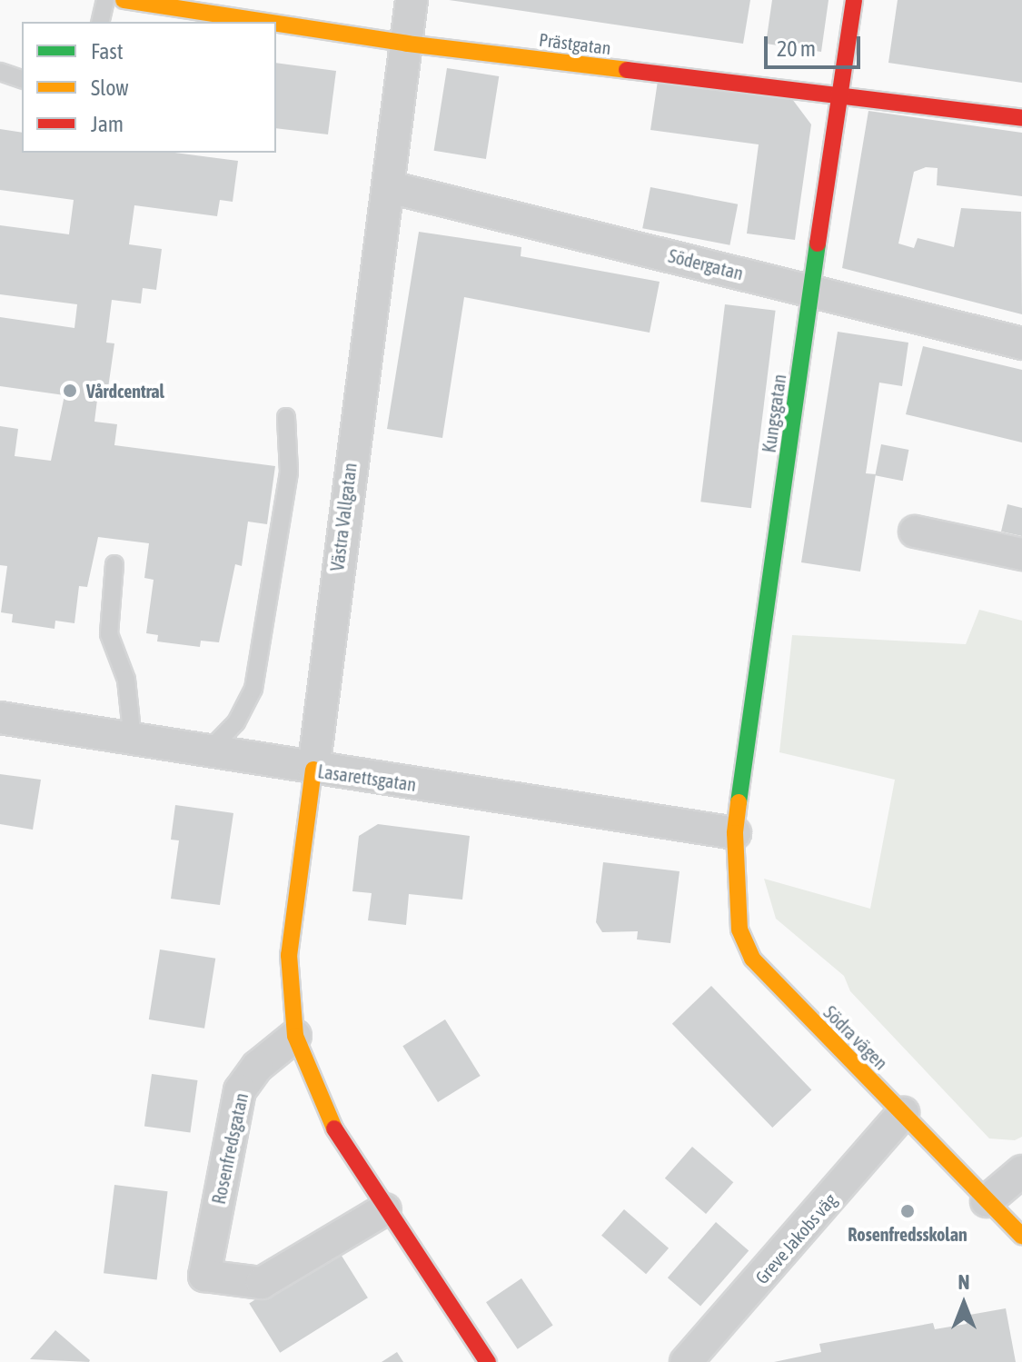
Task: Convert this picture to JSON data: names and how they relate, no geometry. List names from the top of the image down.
{
  "streets": {
    "street": [
      "Prästgatan",
      "Södergatan",
      "Kungsgatan",
      "Västra Vallgatan",
      "Lasarettsgatan",
      "Södra vägen",
      "Rosenfredsgatan",
      "Greve Jakobs väg"
    ]
  },
  "crossings": [
    ["Prästgatan", "Kungsgatan"],
    ["Prästgatan", "Västra Vallgatan"],
    ["Södergatan", "Kungsgatan"],
    ["Södergatan", "Västra Vallgatan"],
    ["Kungsgatan", "Lasarettsgatan"],
    ["Kungsgatan", "Södra vägen"],
    ["Västra Vallgatan", "Lasarettsgatan"],
    ["Västra Vallgatan", "Rosenfredsgatan"],
    ["Lasarettsgatan", "Södra vägen"],
    ["Södra vägen", "Greve Jakobs väg"]
  ],
  "places": ["Vårdcentral", "Rosenfredsskolan"],
  "legend": ["Fast", "Slow", "Jam"],
  "scale_bar": "20 m",
  "north": "top"
}
